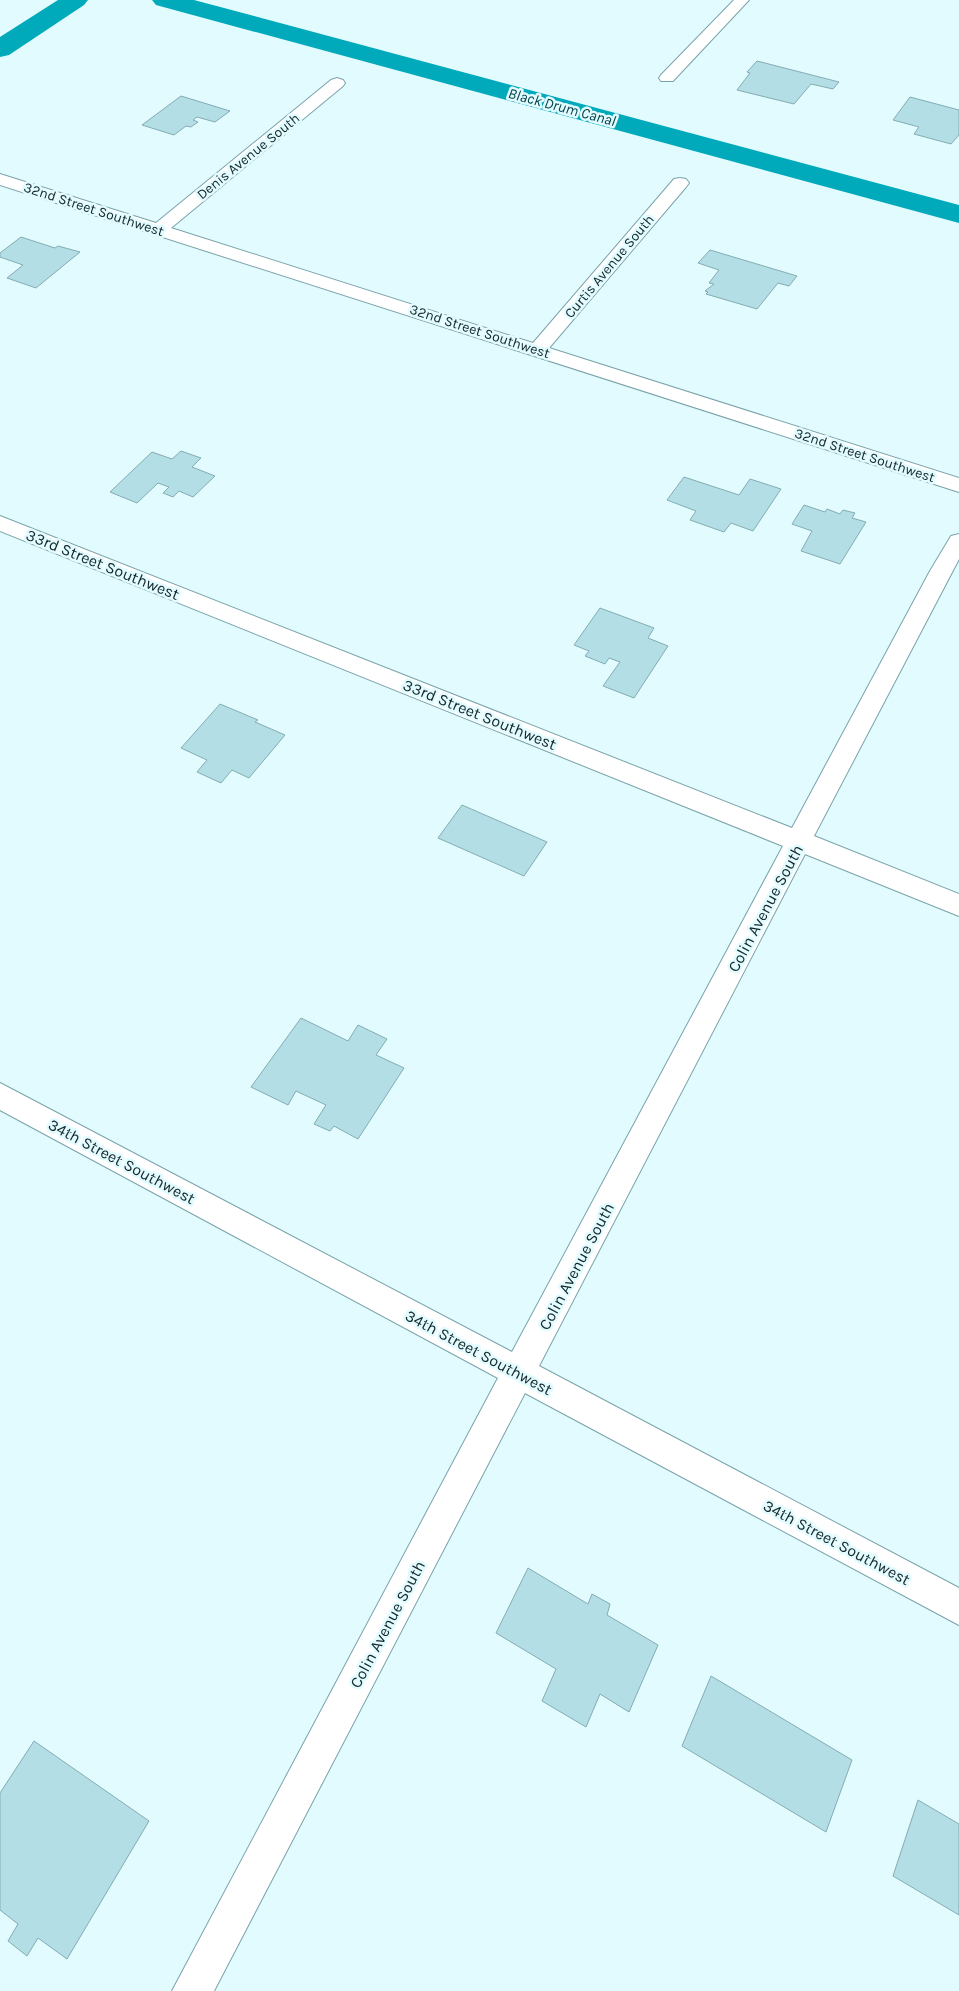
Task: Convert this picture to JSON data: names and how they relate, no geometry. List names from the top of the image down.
{
  "streets": {
    "street": [
      "Denis Avenue South",
      "32nd Street Southwest",
      "Curtis Avenue South",
      "33rd Street Southwest",
      "Colin Avenue South",
      "34th Street Southwest"
    ]
  },
  "crossings": [
    ["Denis Avenue South", "32nd Street Southwest"],
    ["32nd Street Southwest", "Curtis Avenue South"],
    ["33rd Street Southwest", "Colin Avenue South"],
    ["Colin Avenue South", "34th Street Southwest"]
  ],
  "water": ["Black Drum Canal"]
}
